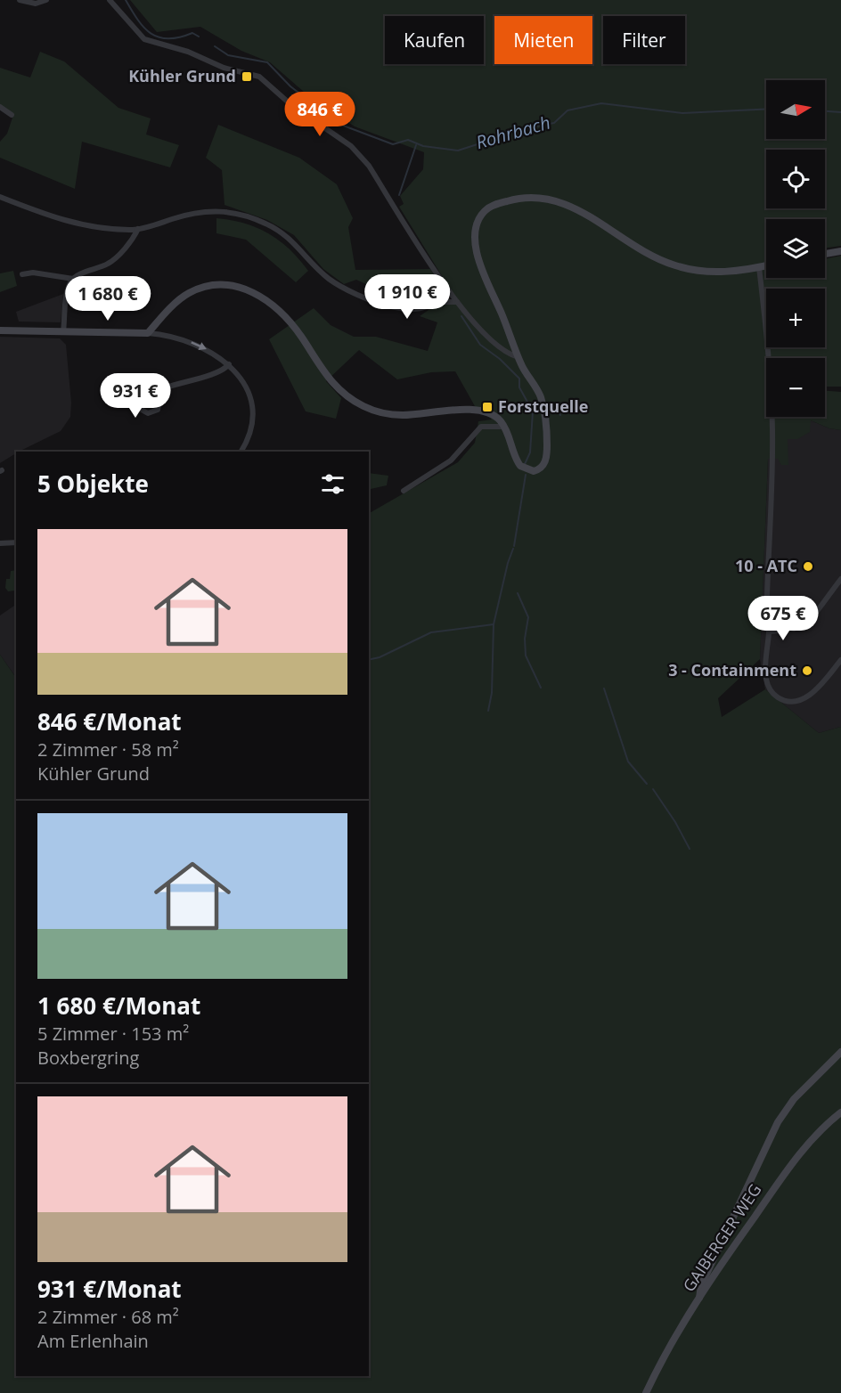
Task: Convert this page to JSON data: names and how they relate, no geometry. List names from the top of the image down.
{
  "streets": {
    "street": ["GAIBERGER WEG"]
  },
  "water": ["Rohrbach"],
  "places": {
    "transit": ["Kühler Grund", "Forstquelle"],
    "other": ["10 - ATC", "3 - Containment"]
  },
  "north": "right",
  "page": {
    "chip": ["Kaufen", "Mieten", "Filter"],
    "map_buttons": ["+", "−"],
    "price": [
      "846 €",
      "1 910 €",
      "1 680 €",
      "931 €",
      "675 €"
    ],
    "heading": "5 Objekte",
    "list": [
      {
        "name": "846 €/Monat",
        "note": "2 Zimmer · 58 m² · Kühler Grund"
      },
      {
        "name": "1 680 €/Monat",
        "note": "5 Zimmer · 153 m² · Boxbergring"
      },
      {
        "name": "931 €/Monat",
        "note": "2 Zimmer · 68 m² · Am Erlenhain"
      }
    ]
  }
}
